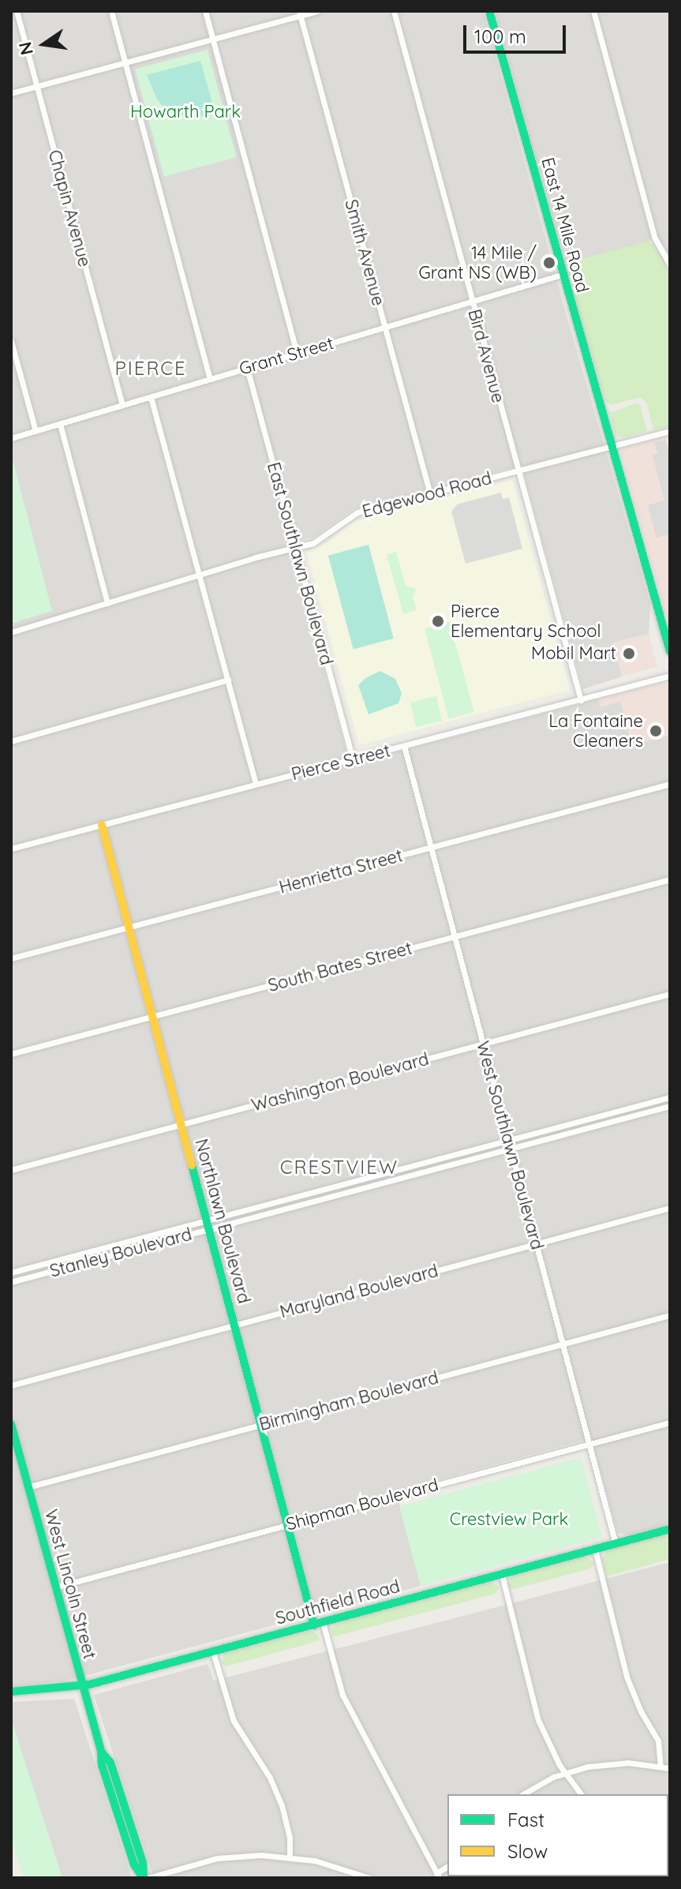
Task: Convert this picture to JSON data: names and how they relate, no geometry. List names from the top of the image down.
{
  "streets": {
    "main road": [
      "East 14 Mile Road",
      "Northlawn Boulevard",
      "West Lincoln Street",
      "Southfield Road"
    ],
    "street": [
      "Chapin Avenue",
      "Smith Avenue",
      "Grant Street",
      "Bird Avenue",
      "Edgewood Road",
      "East Southlawn Boulevard",
      "Pierce Street",
      "Henrietta Street",
      "South Bates Street",
      "Washington Boulevard",
      "West Southlawn Boulevard",
      "Stanley Boulevard",
      "Maryland Boulevard",
      "Birmingham Boulevard",
      "Shipman Boulevard"
    ]
  },
  "crossings": [
    ["Chapin Avenue", "Grant Street"],
    ["East 14 Mile Road", "Grant Street"],
    ["East 14 Mile Road", "Edgewood Road"],
    ["Smith Avenue", "Grant Street"],
    ["Smith Avenue", "Edgewood Road"],
    ["Grant Street", "Bird Avenue"],
    ["Grant Street", "East Southlawn Boulevard"],
    ["Bird Avenue", "Edgewood Road"],
    ["Bird Avenue", "Pierce Street"],
    ["Edgewood Road", "East Southlawn Boulevard"],
    ["East Southlawn Boulevard", "Pierce Street"],
    ["Pierce Street", "West Southlawn Boulevard"],
    ["Pierce Street", "Northlawn Boulevard"],
    ["Henrietta Street", "West Southlawn Boulevard"],
    ["Henrietta Street", "Northlawn Boulevard"],
    ["South Bates Street", "West Southlawn Boulevard"],
    ["South Bates Street", "Northlawn Boulevard"],
    ["Washington Boulevard", "West Southlawn Boulevard"],
    ["Washington Boulevard", "Northlawn Boulevard"],
    ["West Southlawn Boulevard", "Stanley Boulevard"],
    ["West Southlawn Boulevard", "Maryland Boulevard"],
    ["West Southlawn Boulevard", "Birmingham Boulevard"],
    ["West Southlawn Boulevard", "Shipman Boulevard"],
    ["West Southlawn Boulevard", "Southfield Road"],
    ["Northlawn Boulevard", "Stanley Boulevard"],
    ["Northlawn Boulevard", "Maryland Boulevard"],
    ["Northlawn Boulevard", "Birmingham Boulevard"],
    ["Northlawn Boulevard", "Shipman Boulevard"],
    ["Northlawn Boulevard", "Southfield Road"],
    ["Birmingham Boulevard", "West Lincoln Street"],
    ["Shipman Boulevard", "West Lincoln Street"],
    ["West Lincoln Street", "Southfield Road"]
  ],
  "districts": ["PIERCE", "CRESTVIEW"],
  "parks": ["Howarth Park", "Crestview Park"],
  "places": [
    "14 Mile / Grant NS (WB)",
    "Pierce Elementary School",
    "Mobil Mart",
    "La Fontaine Cleaners"
  ],
  "legend": ["Fast", "Slow"],
  "scale_bar": "100 m",
  "north": "left"
}
